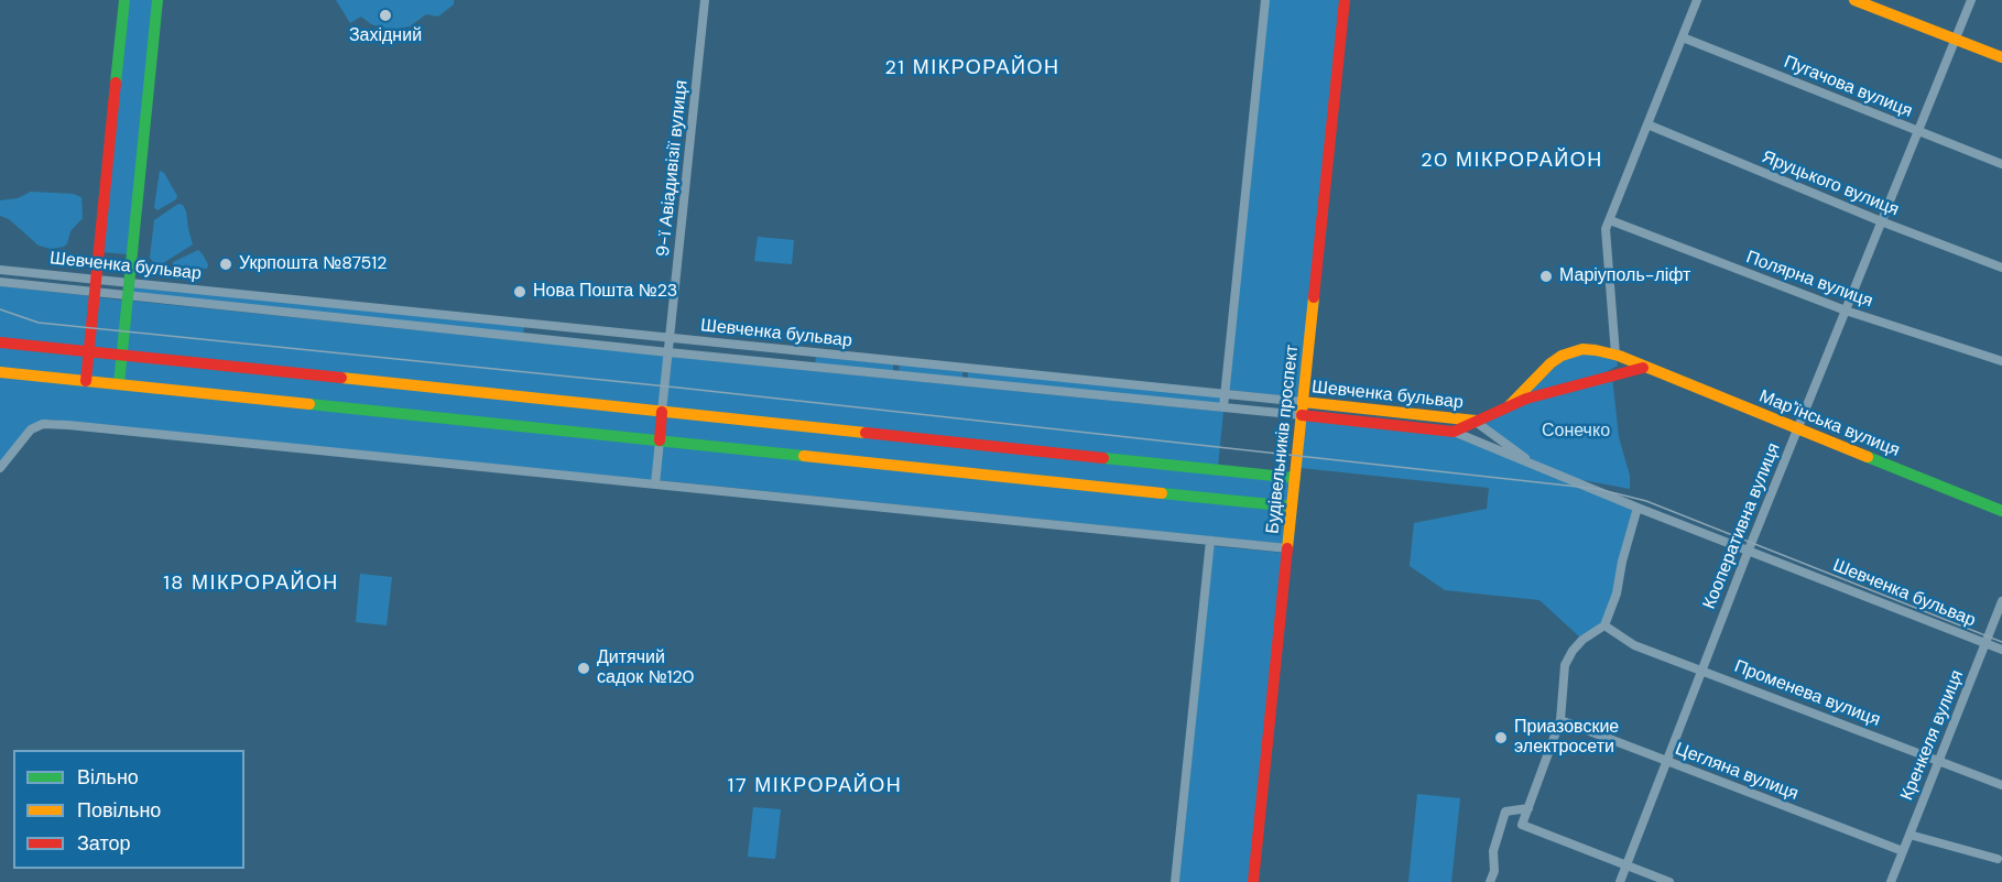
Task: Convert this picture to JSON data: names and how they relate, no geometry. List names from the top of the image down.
{
  "streets": {
    "main road": ["Шевченка бульвар", "Мар'їнська вулиця", "Будівельників проспект"],
    "street": [
      "Пугачова вулиця",
      "9-ї Авіадивізії вулиця",
      "Яруцького вулиця",
      "Полярна вулиця",
      "Кооперативна вулиця",
      "Променева вулиця",
      "Кренкеля вулиця",
      "Цегляна вулиця"
    ]
  },
  "crossings": [
    ["Пугачова вулиця", "Кооперативна вулиця"],
    ["9-ї Авіадивізії вулиця", "Шевченка бульвар"],
    ["Яруцького вулиця", "Кооперативна вулиця"],
    ["Шевченка бульвар", "Будівельників проспект"],
    ["Шевченка бульвар", "Кооперативна вулиця"],
    ["Шевченка бульвар", "Кренкеля вулиця"],
    ["Полярна вулиця", "Кооперативна вулиця"],
    ["Мар'їнська вулиця", "Кооперативна вулиця"],
    ["Кооперативна вулиця", "Променева вулиця"],
    ["Кооперативна вулиця", "Цегляна вулиця"],
    ["Променева вулиця", "Кренкеля вулиця"],
    ["Кренкеля вулиця", "Цегляна вулиця"]
  ],
  "districts": [
    "21 МІКРОРАЙОН",
    "20 МІКРОРАЙОН",
    "18 МІКРОРАЙОН",
    "17 МІКРОРАЙОН"
  ],
  "parks": ["Сонечко"],
  "places": [
    "Західний",
    "Укрпошта №87512",
    "Маріуполь-ліфт",
    "Нова Пошта №23",
    "Дитячий садок №120",
    "Приазовские электросети"
  ],
  "legend": ["Вільно", "Повільно", "Затор"]
}
